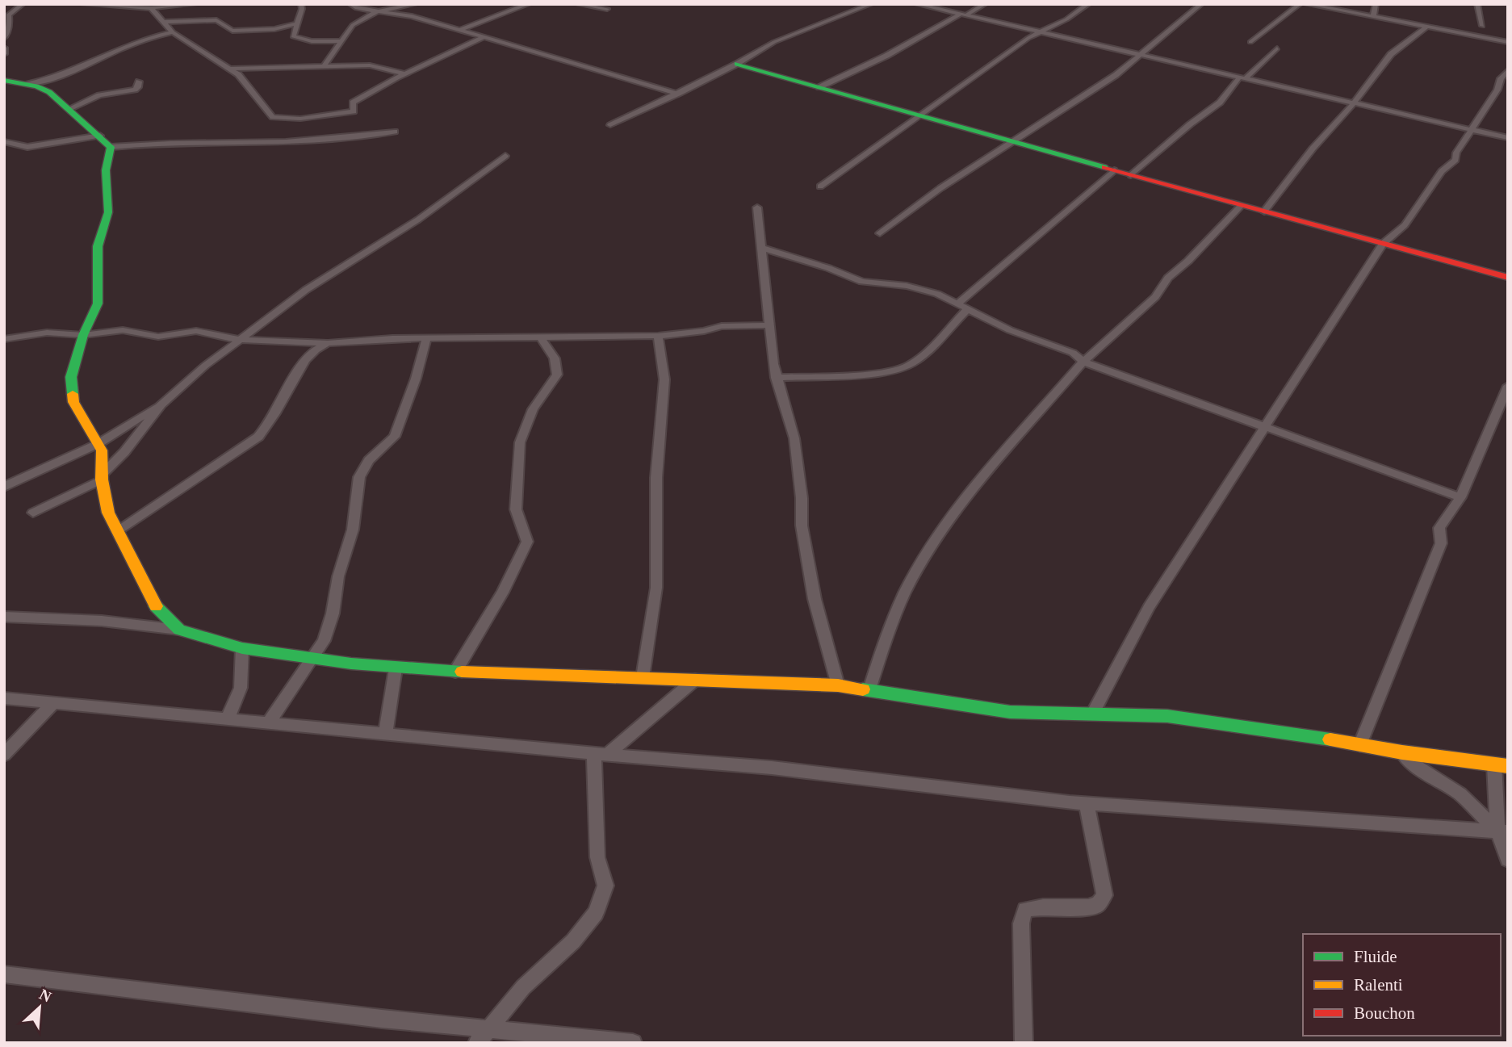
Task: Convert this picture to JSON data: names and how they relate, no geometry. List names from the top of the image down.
{
  "legend": ["Fluide", "Ralenti", "Bouchon"],
  "north": "top right"
}
